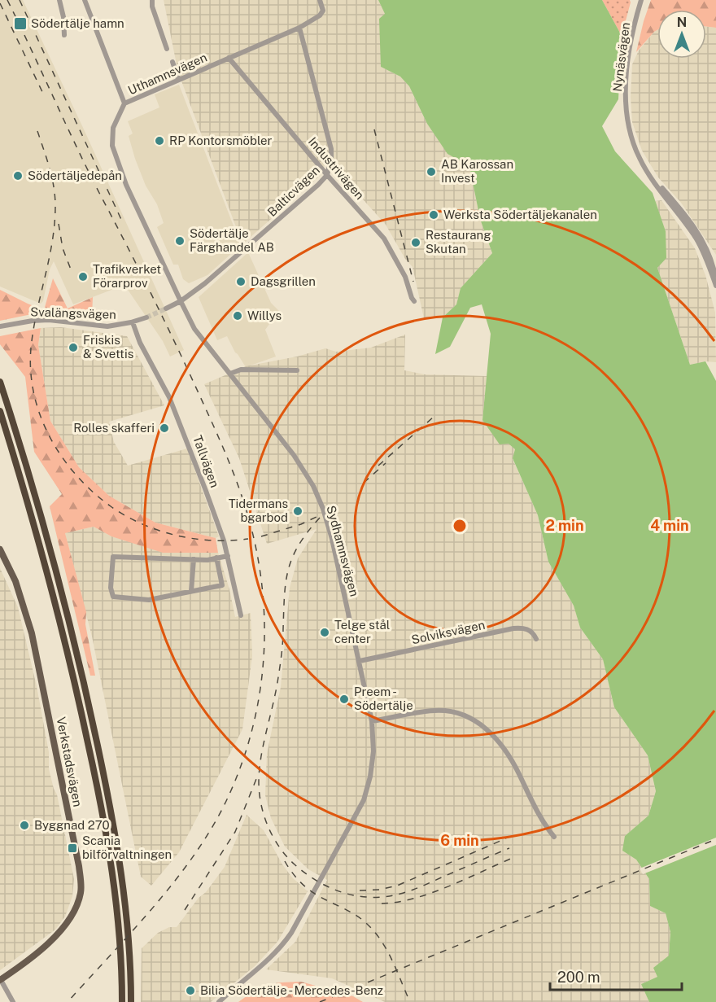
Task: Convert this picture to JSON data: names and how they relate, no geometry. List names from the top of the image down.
{
  "streets": {
    "main road": ["Verkstadsvägen"],
    "street": [
      "Nynäsvägen",
      "Uthamnsvägen",
      "Industrivägen",
      "Balticvägen",
      "Svalängsvägen",
      "Tallvägen",
      "Sydhamnsvägen",
      "Solviksvägen"
    ]
  },
  "crossings": [
    ["Uthamnsvägen", "Industrivägen"],
    ["Uthamnsvägen", "Balticvägen"],
    ["Uthamnsvägen", "Sydhamnsvägen"],
    ["Industrivägen", "Balticvägen"],
    ["Balticvägen", "Sydhamnsvägen"],
    ["Svalängsvägen", "Tallvägen"],
    ["Sydhamnsvägen", "Solviksvägen"]
  ],
  "places": {
    "transit": ["Södertälje hamn", "Scania bilförvaltningen"],
    "other": [
      "RP Kontorsmöbler",
      "AB Karossan Invest",
      "Södertäljedepån",
      "Werksta Södertäljekanalen",
      "Södertälje Färghandel AB",
      "Restaurang Skutan",
      "Trafikverket Förarprov",
      "Dagsgrillen",
      "Willys",
      "Friskis & Svettis",
      "Rolles skafferi",
      "Tidermans bgarbod",
      "Telge stål center",
      "Preem - Södertälje",
      "Byggnad 270",
      "Bilia Södertälje - Mercedes-Benz"
    ]
  },
  "scale_bar": "200 m",
  "north": "top",
  "rings": ["2 min", "4 min", "6 min"]
}
